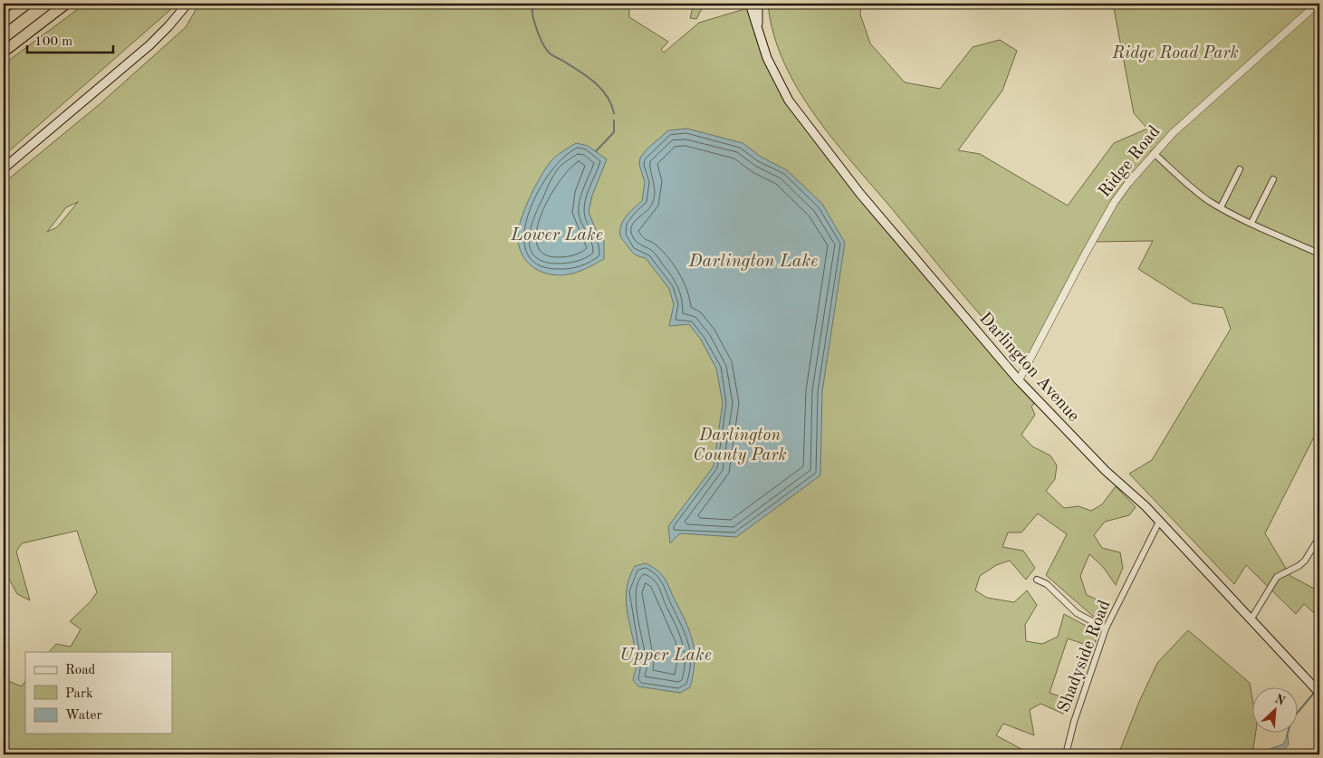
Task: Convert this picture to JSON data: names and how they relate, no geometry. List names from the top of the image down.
{
  "streets": {
    "main road": ["Darlington Avenue"],
    "street": ["Ridge Road", "Shadyside Road"]
  },
  "crossings": [
    ["Ridge Road", "Darlington Avenue"],
    ["Darlington Avenue", "Shadyside Road"]
  ],
  "water": ["Lower Lake", "Darlington Lake", "Upper Lake"],
  "parks": ["Ridge Road Park", "Darlington County Park"],
  "legend": ["Road", "Park", "Water"],
  "scale_bar": "100 m",
  "north": "top right"
}
